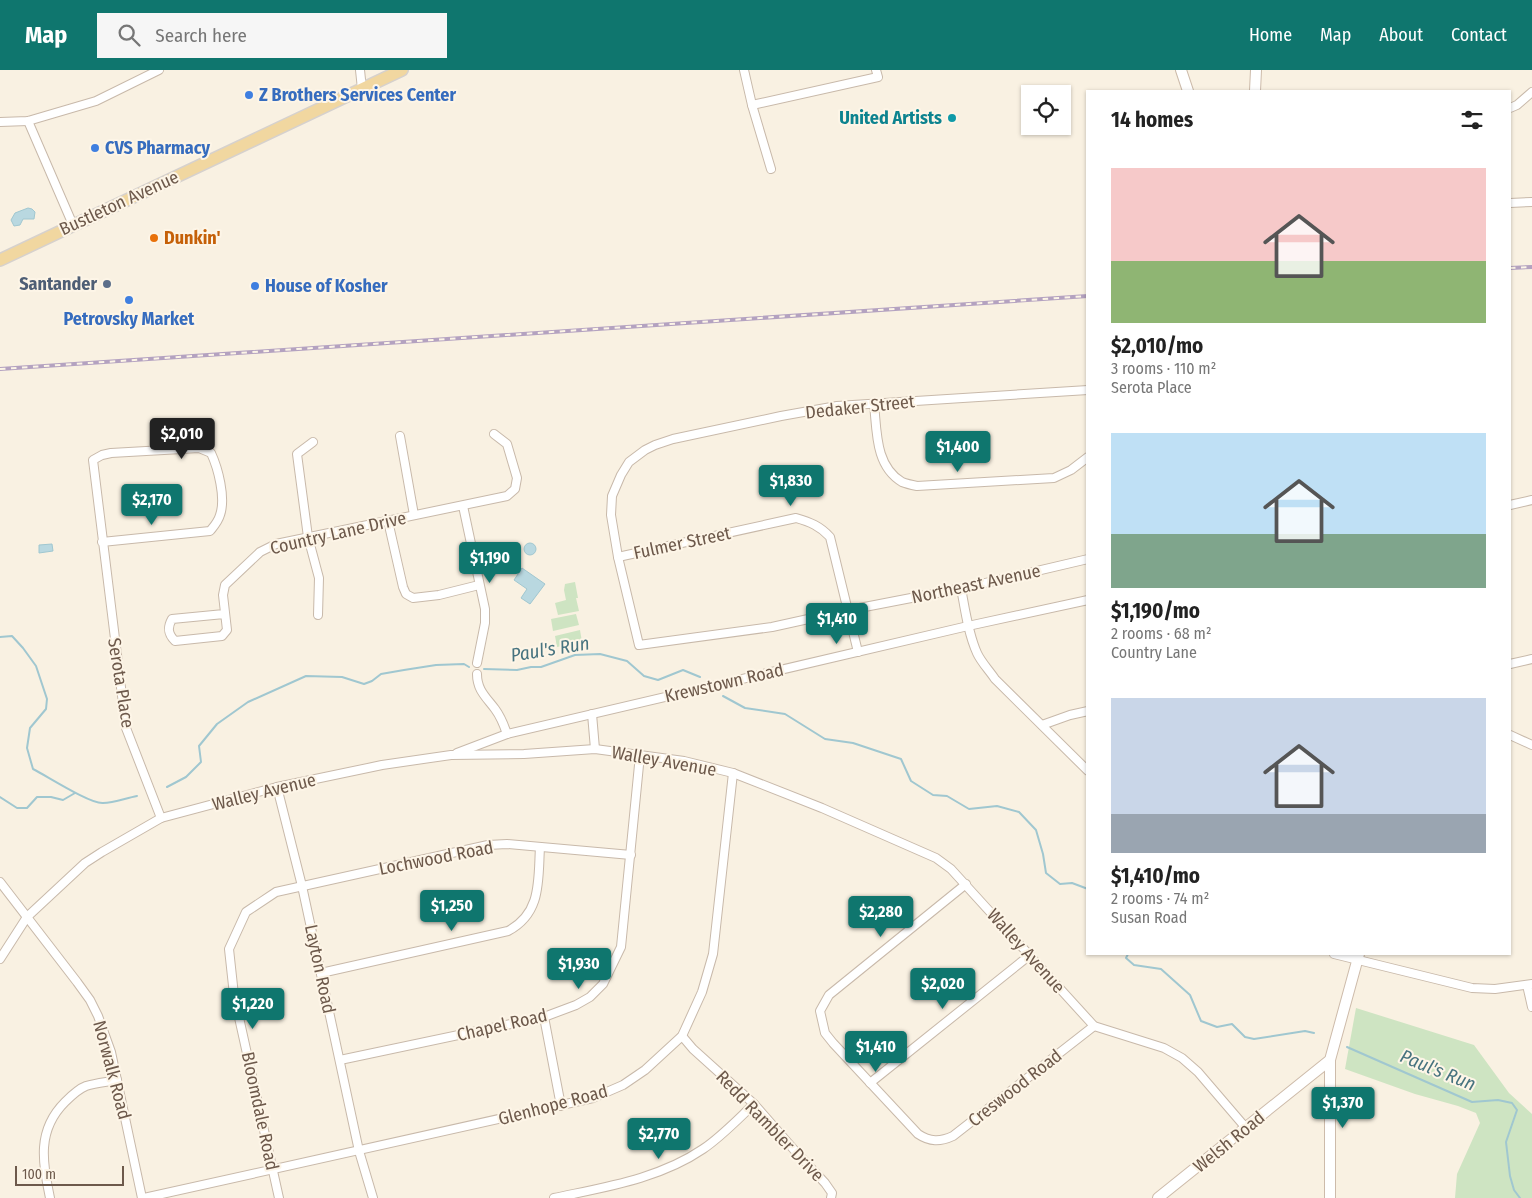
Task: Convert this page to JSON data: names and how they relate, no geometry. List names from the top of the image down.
{
  "streets": {
    "main road": ["Bustleton Avenue", "Welsh Road"],
    "street": [
      "Dedaker Street",
      "Country Lane Drive",
      "Fulmer Street",
      "Northeast Avenue",
      "Serota Place",
      "Krewstown Road",
      "Walley Avenue",
      "Lochwood Road",
      "Layton Road",
      "Chapel Road",
      "Norwalk Road",
      "Creswood Road",
      "Glenhope Road",
      "Bloomdale Road",
      "Redd Rambler Drive"
    ]
  },
  "crossings": [
    ["Dedaker Street", "Fulmer Street"],
    ["Dedaker Street", "Northeast Avenue"],
    ["Fulmer Street", "Northeast Avenue"],
    ["Fulmer Street", "Krewstown Road"],
    ["Serota Place", "Walley Avenue"],
    ["Krewstown Road", "Walley Avenue"],
    ["Walley Avenue", "Layton Road"],
    ["Walley Avenue", "Chapel Road"],
    ["Walley Avenue", "Norwalk Road"],
    ["Walley Avenue", "Creswood Road"],
    ["Walley Avenue", "Glenhope Road"],
    ["Lochwood Road", "Layton Road"],
    ["Lochwood Road", "Chapel Road"],
    ["Lochwood Road", "Bloomdale Road"],
    ["Layton Road", "Chapel Road"],
    ["Layton Road", "Glenhope Road"],
    ["Layton Road", "Bloomdale Road"],
    ["Norwalk Road", "Glenhope Road"],
    ["Glenhope Road", "Bloomdale Road"],
    ["Glenhope Road", "Redd Rambler Drive"]
  ],
  "water": ["Paul's Run"],
  "places": [
    "Z Brothers Services Center",
    "United Artists",
    "CVS Pharmacy",
    "Dunkin'",
    "Santander",
    "House of Kosher",
    "Petrovsky Market"
  ],
  "scale_bar": "100 m",
  "page": {
    "header": "Map",
    "search": "Search here",
    "nav": [
      "Home",
      "Map",
      "About",
      "Contact"
    ],
    "heading": "14 homes",
    "list": [
      {
        "name": "$2,010/mo",
        "note": "3 rooms · 110 m² · Serota Place"
      },
      {
        "name": "$1,190/mo",
        "note": "2 rooms · 68 m² · Country Lane"
      },
      {
        "name": "$1,410/mo",
        "note": "2 rooms · 74 m² · Susan Road"
      }
    ],
    "price": [
      "$2,010",
      "$1,400",
      "$1,830",
      "$2,170",
      "$1,190",
      "$1,410",
      "$1,250",
      "$2,280",
      "$1,930",
      "$2,020",
      "$1,220",
      "$1,410",
      "$1,370",
      "$2,770"
    ],
    "scale": "100 m"
  }
}
